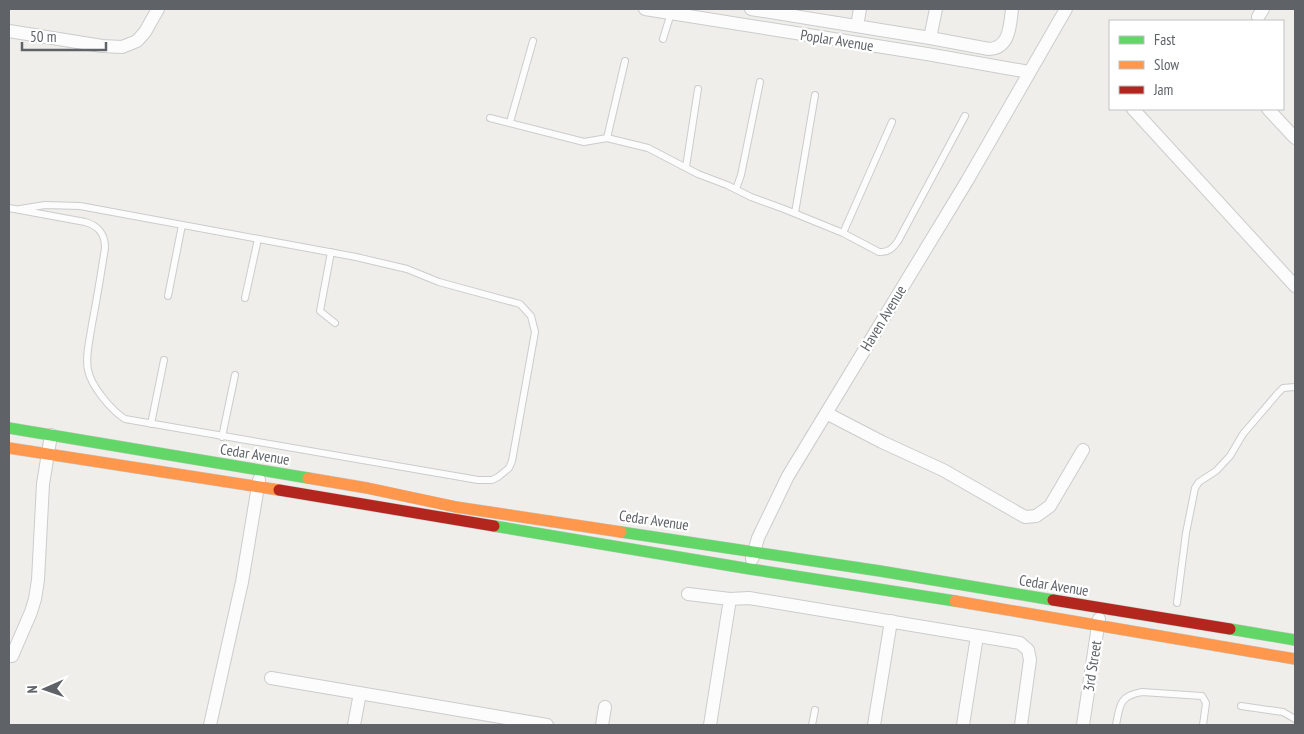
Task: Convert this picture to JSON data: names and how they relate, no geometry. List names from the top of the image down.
{
  "streets": {
    "main road": ["Cedar Avenue"],
    "street": ["Poplar Avenue", "Haven Avenue", "3rd Street"]
  },
  "crossings": [
    ["Poplar Avenue", "Haven Avenue"],
    ["Haven Avenue", "Cedar Avenue"],
    ["Cedar Avenue", "3rd Street"]
  ],
  "legend": ["Fast", "Slow", "Jam"],
  "scale_bar": "50 m",
  "north": "left"
}
